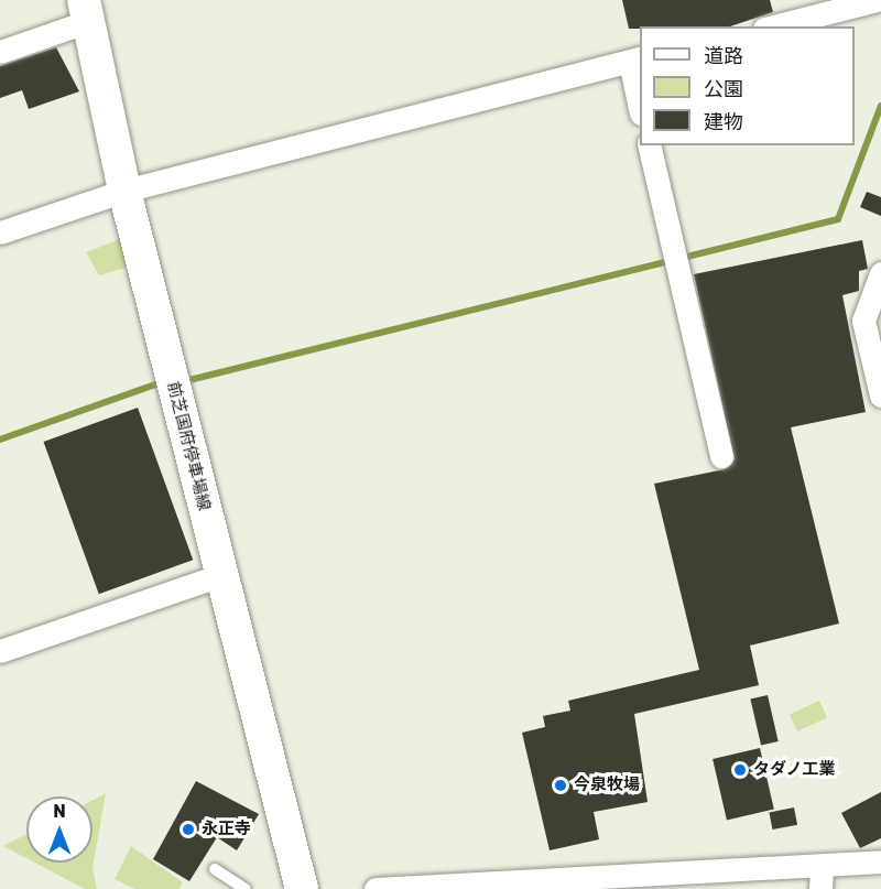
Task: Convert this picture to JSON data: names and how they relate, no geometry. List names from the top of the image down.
{
  "streets": {
    "main road": ["前芝国府停車場線"]
  },
  "places": ["タダノ工業", "今泉牧場", "永正寺"],
  "legend": ["道路", "公園", "建物"],
  "north": "top"
}
